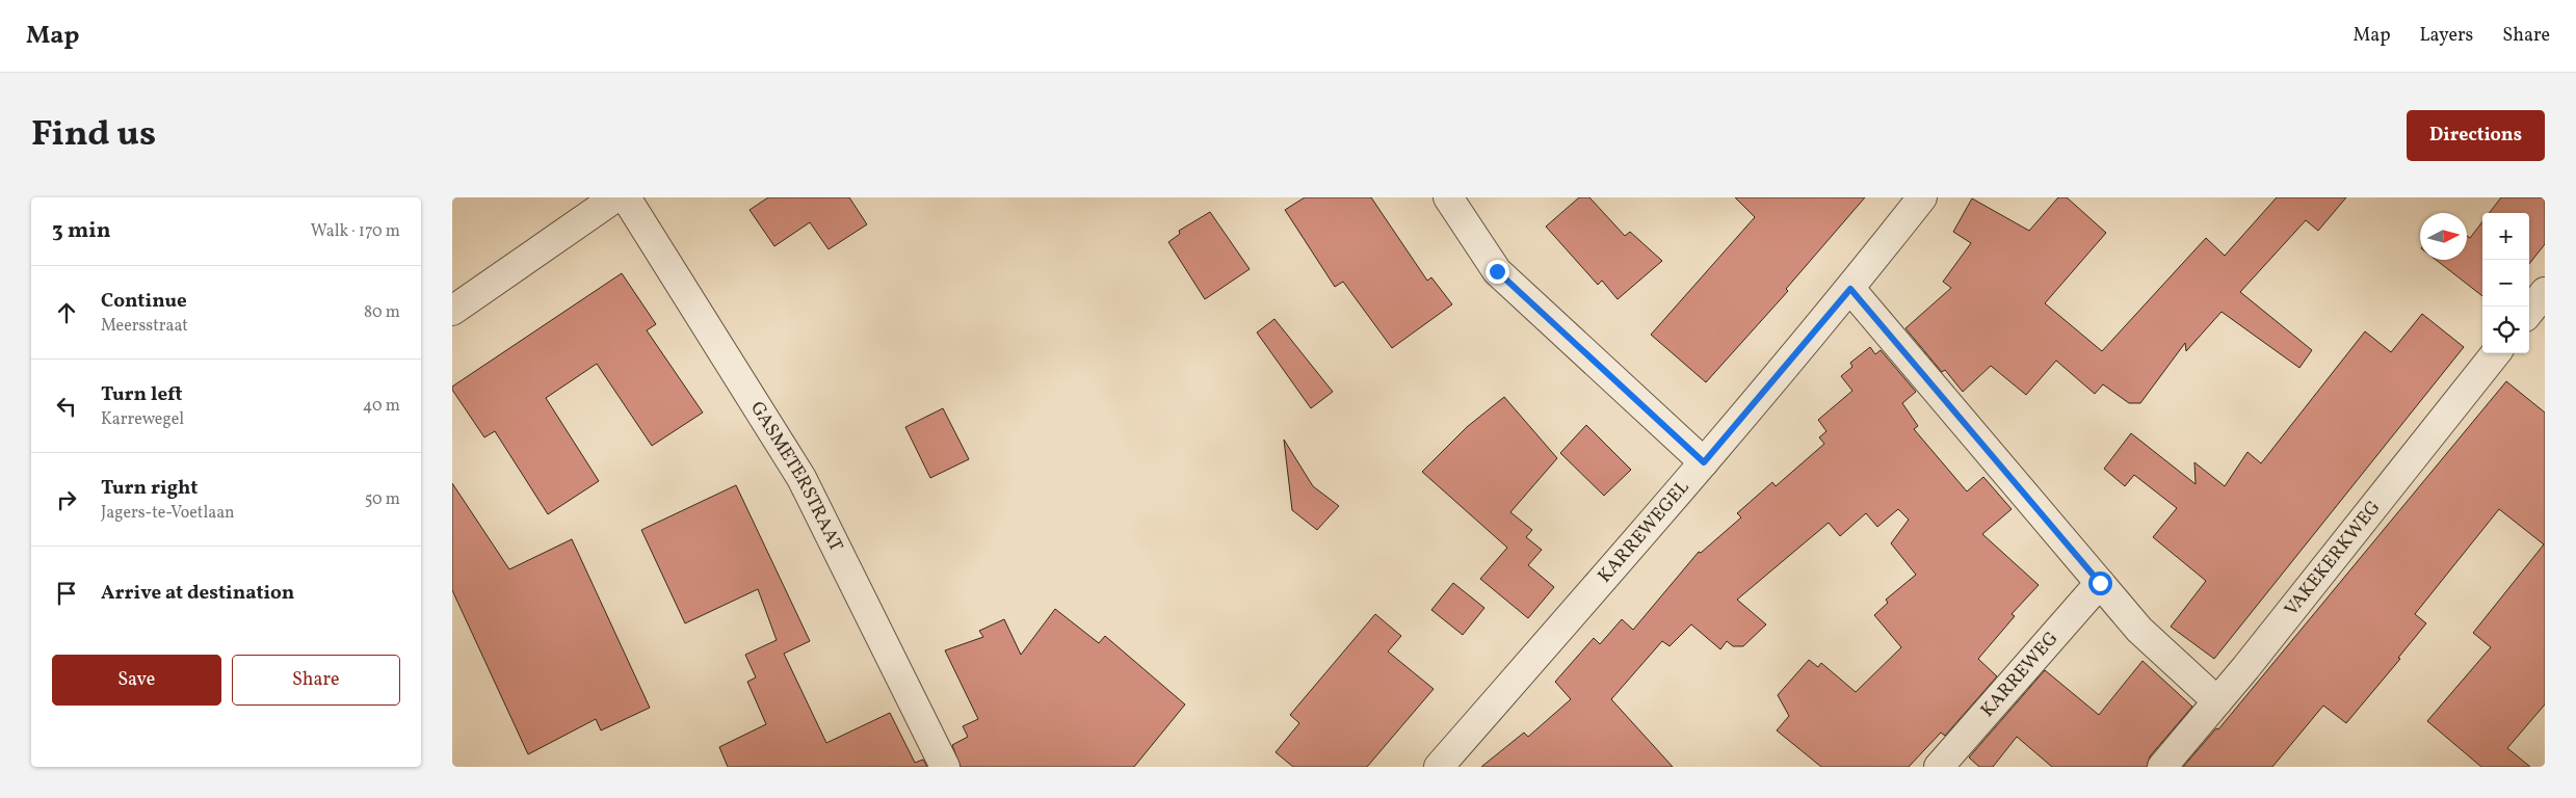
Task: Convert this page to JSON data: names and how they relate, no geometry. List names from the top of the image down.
{
  "streets": {
    "street": [
      "GASMETERSTRAAT",
      "KARREWEGEL",
      "VAKEKERKWEG",
      "KARREWEG"
    ]
  },
  "north": "right",
  "page": {
    "header": "Map",
    "nav": ["Map", "Layers", "Share"],
    "title": "Find us",
    "buttons": [
      "Directions",
      ["Save", "Share"]
    ],
    "heading": ["3 min", "Walk · 170 m"],
    "map_buttons": ["+", "−"],
    "list": [
      ["Continue", "Meersstraat", "80 m"],
      ["Turn left", "Karrewegel", "40 m"],
      ["Turn right", "Jagers-te-Voetlaan", "50 m"],
      "Arrive at destination"
    ]
  }
}
